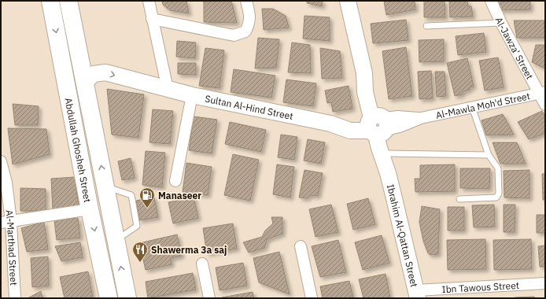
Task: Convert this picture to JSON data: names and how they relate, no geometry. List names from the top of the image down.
{
  "streets": {
    "main road": ["Abdullah Ghosheh Street"],
    "street": [
      "Al-Jawza' Street",
      "Al-Mawla Moh'd Street",
      "Sultan Al-Hind Street",
      "Ibrahim Al-Qattan Street",
      "Al-Marthad Street",
      "Ibn Tawous Street"
    ]
  },
  "crossings": [
    ["Al-Jawza' Street", "Al-Mawla Moh'd Street"],
    ["Al-Mawla Moh'd Street", "Sultan Al-Hind Street"],
    ["Al-Mawla Moh'd Street", "Ibrahim Al-Qattan Street"],
    ["Sultan Al-Hind Street", "Abdullah Ghosheh Street"],
    ["Sultan Al-Hind Street", "Ibrahim Al-Qattan Street"],
    ["Ibrahim Al-Qattan Street", "Ibn Tawous Street"]
  ],
  "places": {
    "fuel station": ["Manaseer"],
    "restaurant": ["Shawerma 3a saj"]
  }
}
